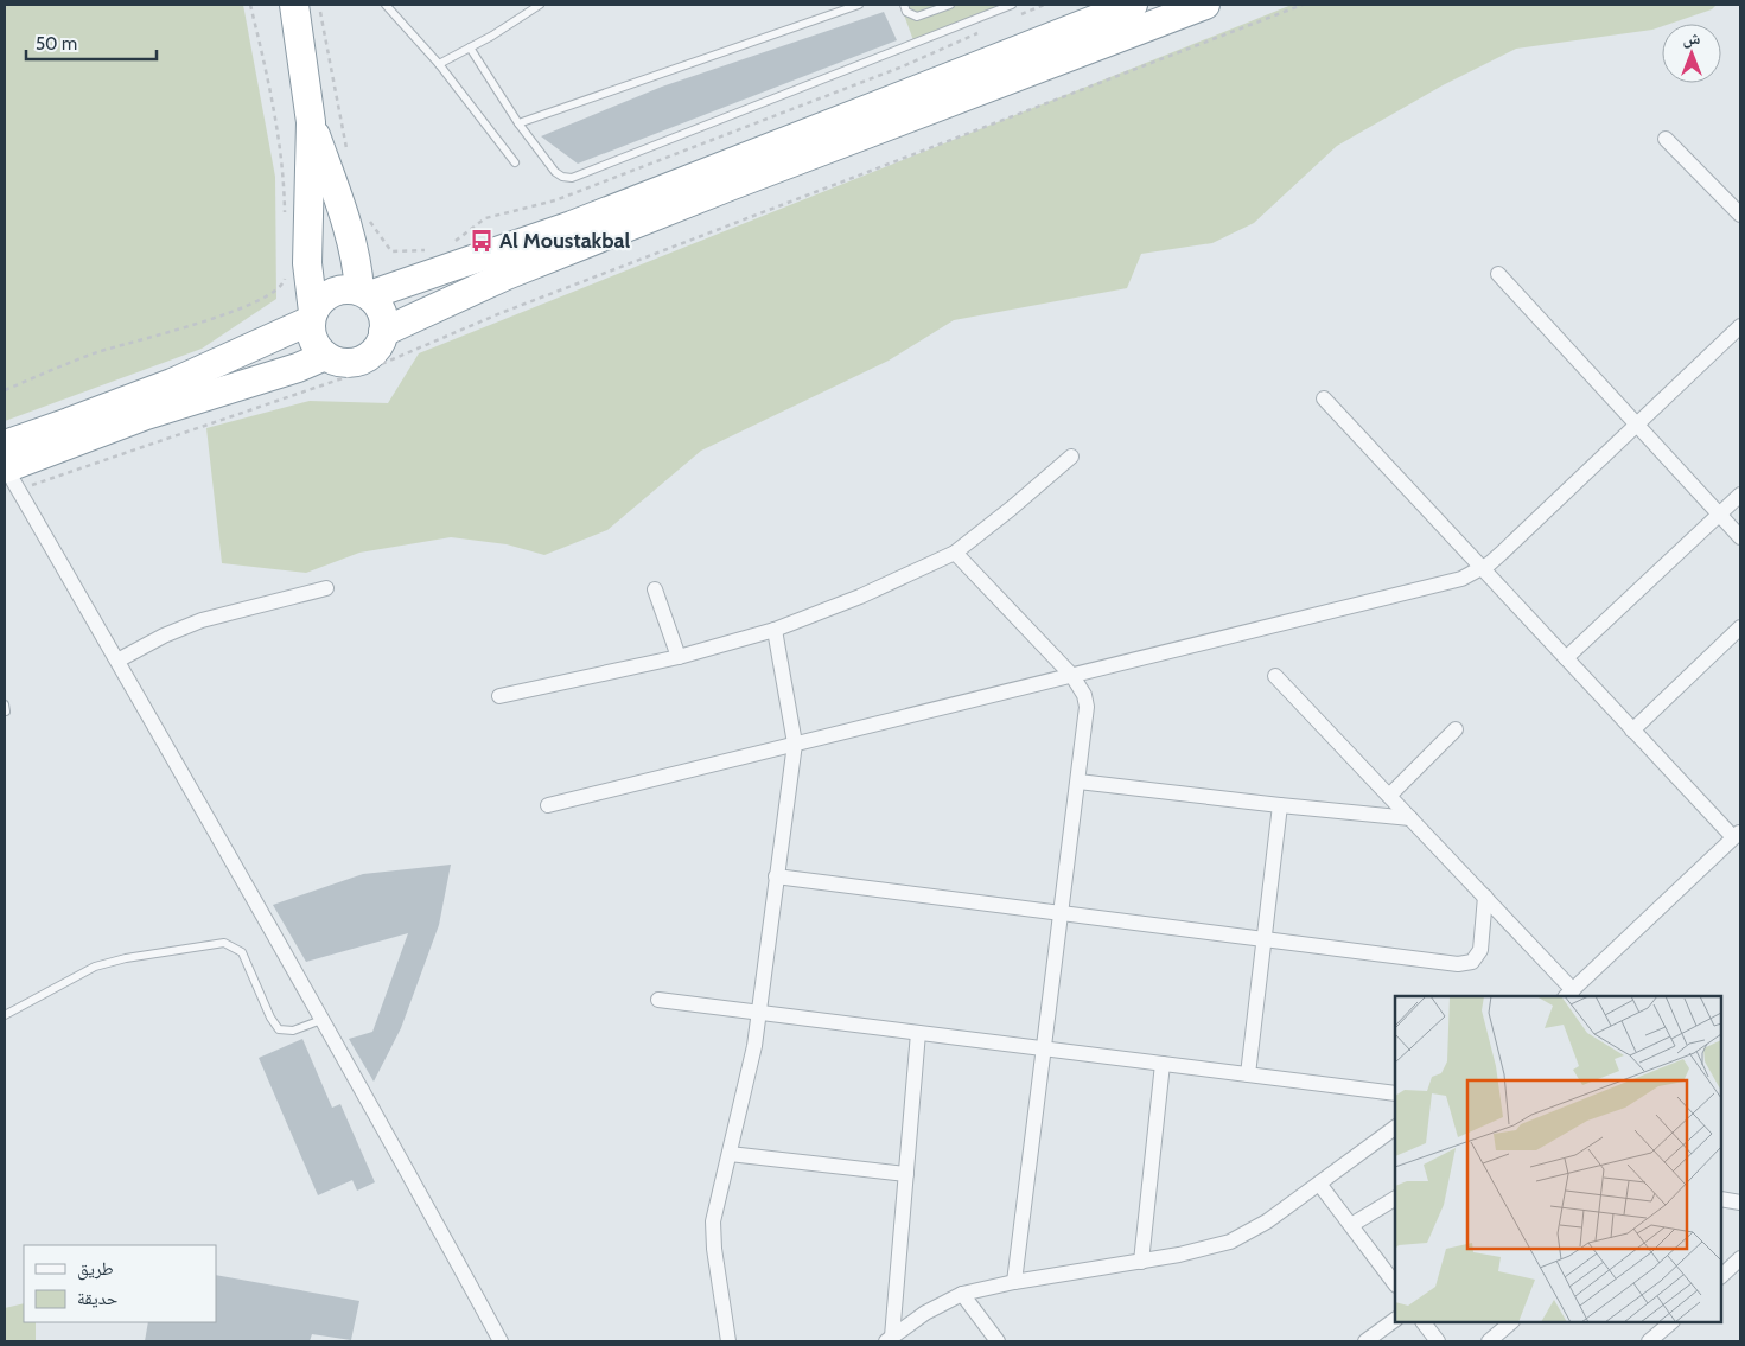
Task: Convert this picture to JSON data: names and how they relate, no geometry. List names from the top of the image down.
{
  "places": {
    "bus stop": ["Al Moustakbal"]
  },
  "legend": ["طريق", "حديقة"],
  "scale_bar": "50 m",
  "north": "top"
}
